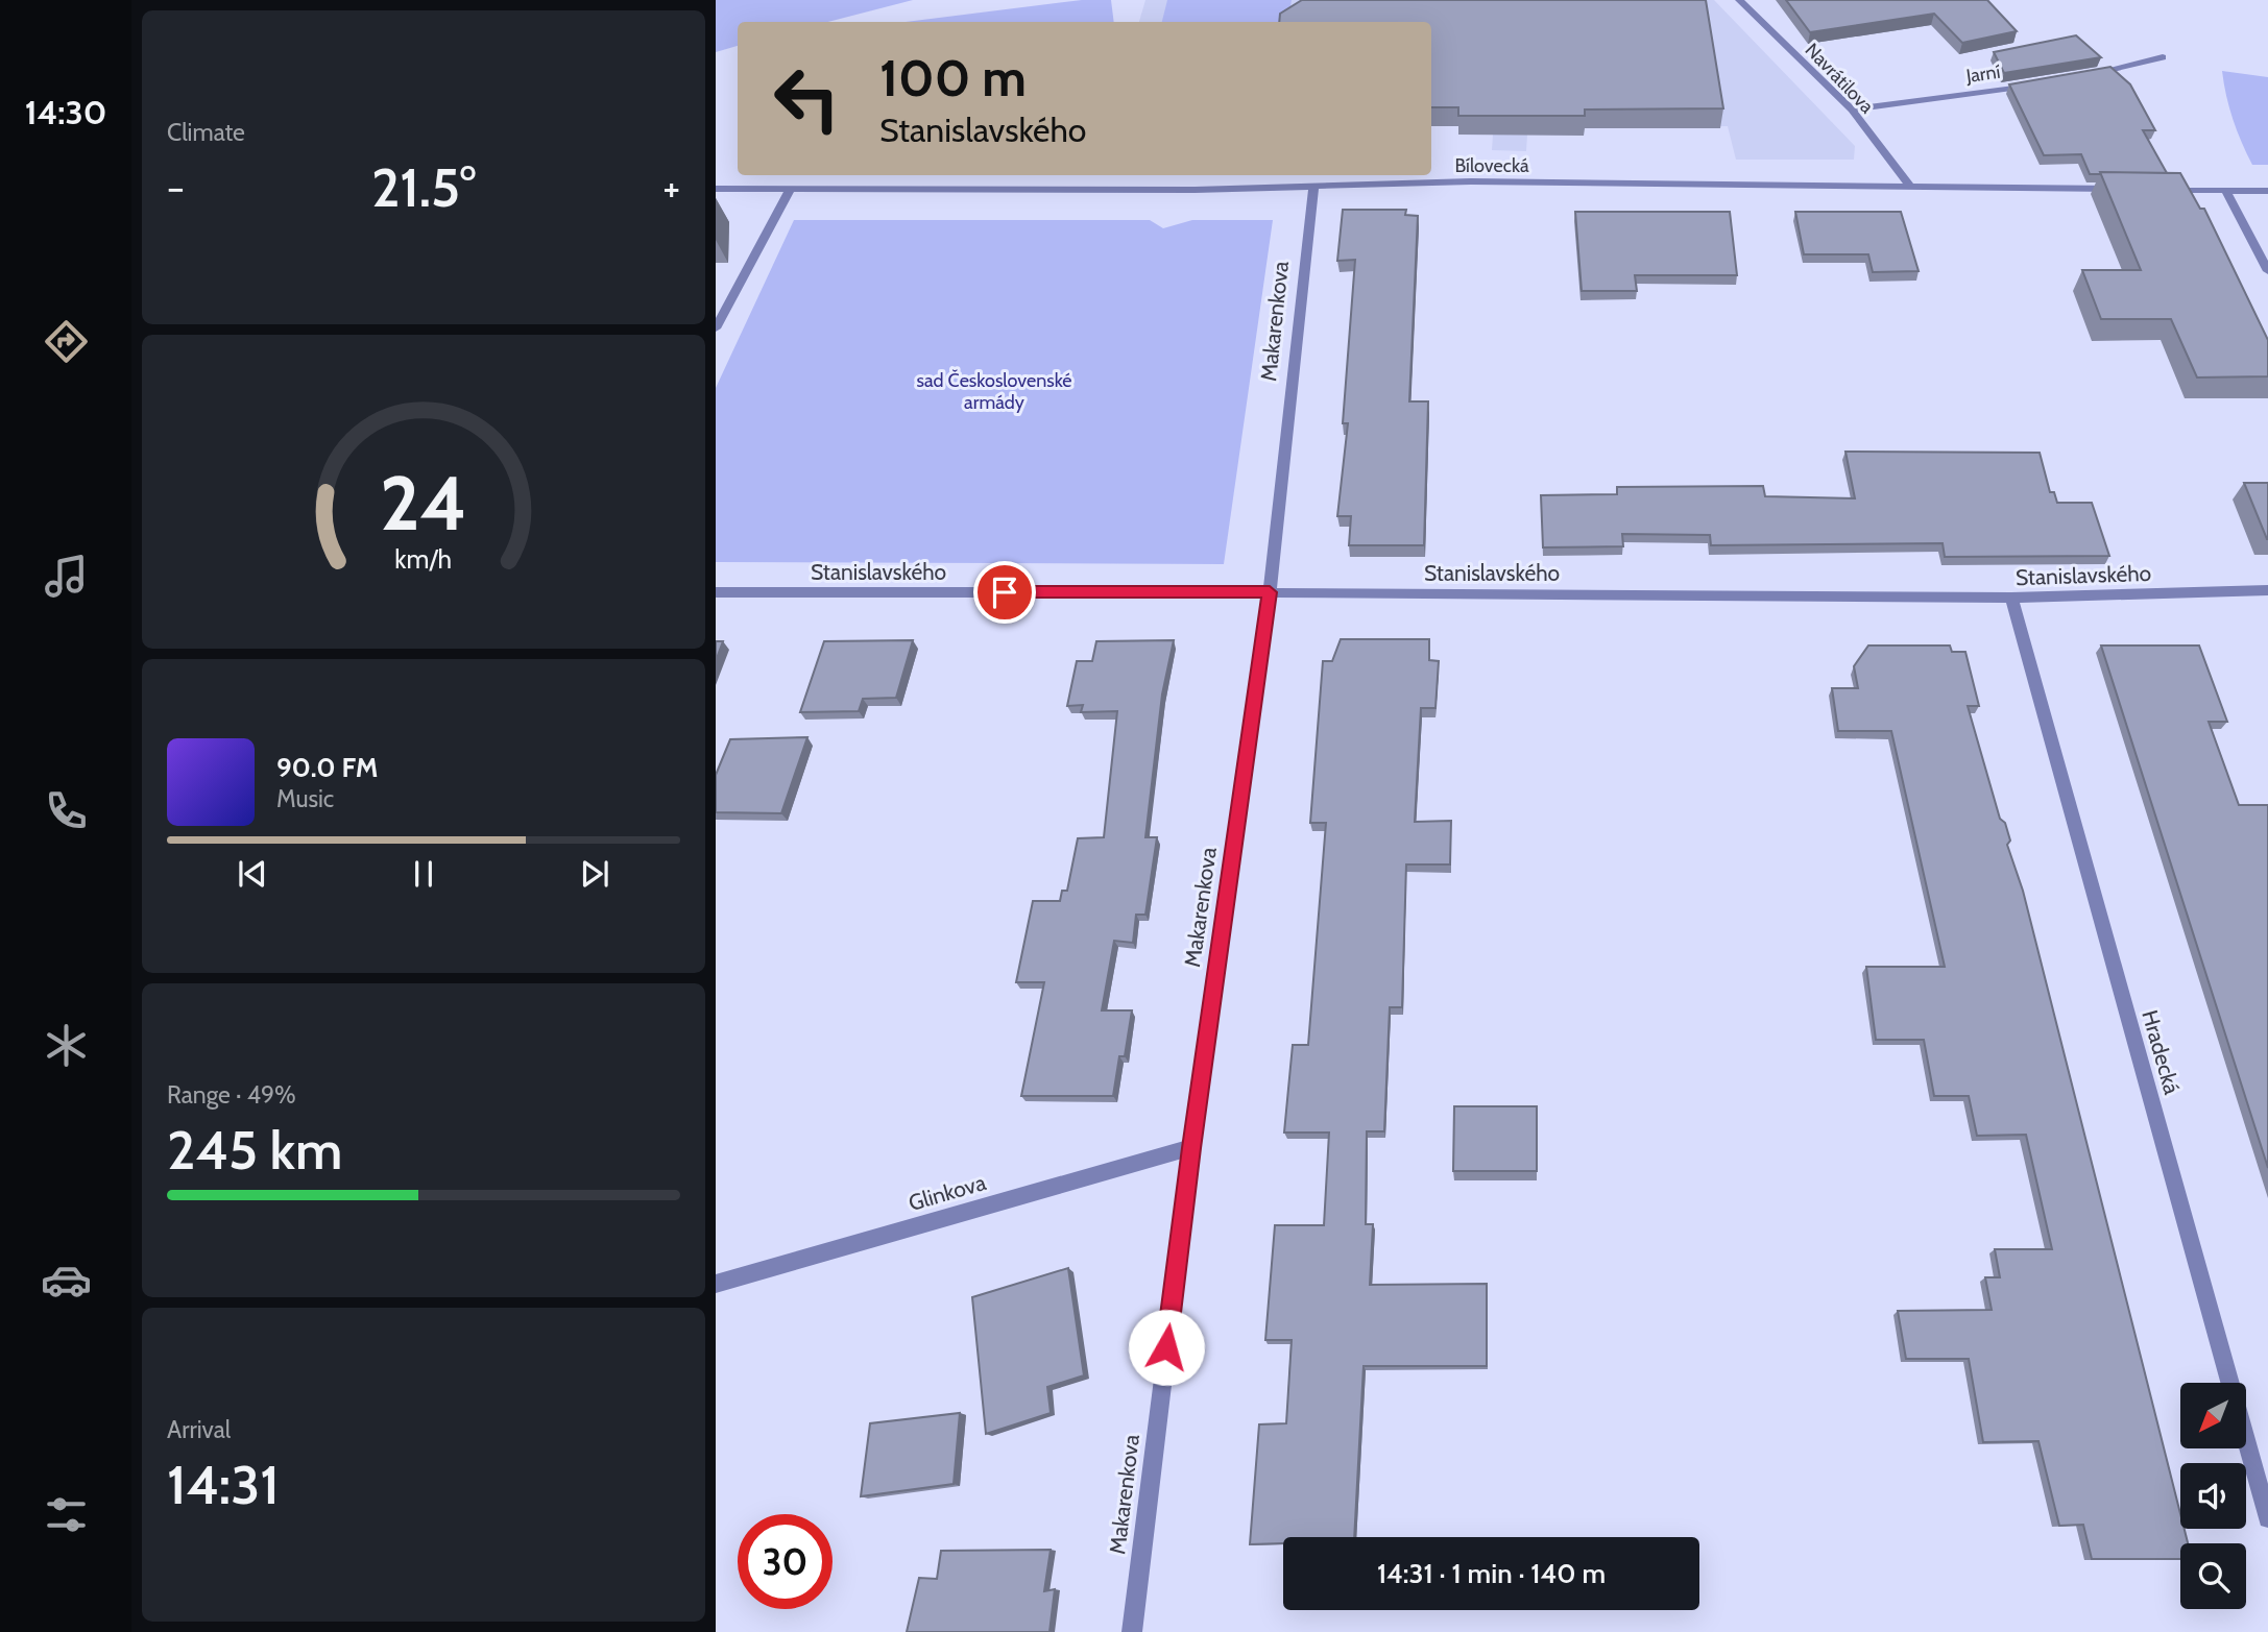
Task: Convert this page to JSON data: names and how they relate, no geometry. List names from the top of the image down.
{
  "streets": {
    "street": [
      "Jarní",
      "Navrátilova",
      "Bílovecká",
      "Makarenkova",
      "Stanislavského",
      "Hradecká",
      "Glinkova"
    ]
  },
  "crossings": [
    ["Jarní", "Navrátilova"],
    ["Navrátilova", "Bílovecká"],
    ["Bílovecká", "Makarenkova"],
    ["Makarenkova", "Stanislavského"],
    ["Makarenkova", "Glinkova"],
    ["Stanislavského", "Hradecká"]
  ],
  "parks": ["sad Československé armády"],
  "north": "bottom left",
  "page": {
    "tabs": "14:30",
    "tile": [
      "Climate",
      ["Range · 49%", "245 km"],
      ["Arrival", "14:31"]
    ],
    "turn": ["100 m", "Stanislavského"],
    "heat": ["−", "21.5°", "+"],
    "song": ["90.0 FM", "Music"],
    "limit": "30",
    "trip": "14:31 · 1 min · 140 m",
    "gauge": ["24", "km/h"]
  }
}
